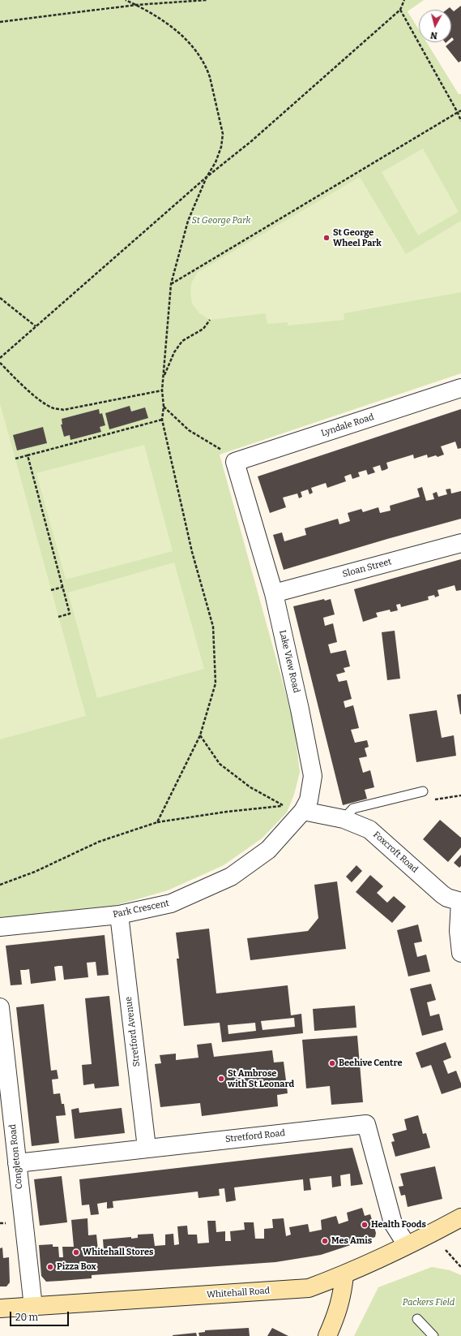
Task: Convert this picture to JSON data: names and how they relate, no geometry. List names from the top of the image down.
{
  "streets": {
    "main road": ["Whitehall Road"],
    "street": [
      "Lyndale Road",
      "Sloan Street",
      "Lake View Road",
      "Foxcroft Road",
      "Park Crescent",
      "Stretford Avenue",
      "Stretford Road",
      "Congleton Road"
    ]
  },
  "crossings": [
    ["Lyndale Road", "Lake View Road"],
    ["Sloan Street", "Lake View Road"],
    ["Lake View Road", "Foxcroft Road"],
    ["Lake View Road", "Park Crescent"],
    ["Park Crescent", "Stretford Avenue"],
    ["Stretford Avenue", "Stretford Road"],
    ["Stretford Road", "Congleton Road"],
    ["Stretford Road", "Whitehall Road"],
    ["Congleton Road", "Whitehall Road"]
  ],
  "parks": ["St George Park", "Packers Field"],
  "places": [
    "St George Wheel Park",
    "Beehive Centre",
    "St Ambrose with St Leonard",
    "Health Foods",
    "Mes Amis",
    "Whitehall Stores",
    "Pizza Box"
  ],
  "scale_bar": "20 m",
  "north": "bottom"
}
